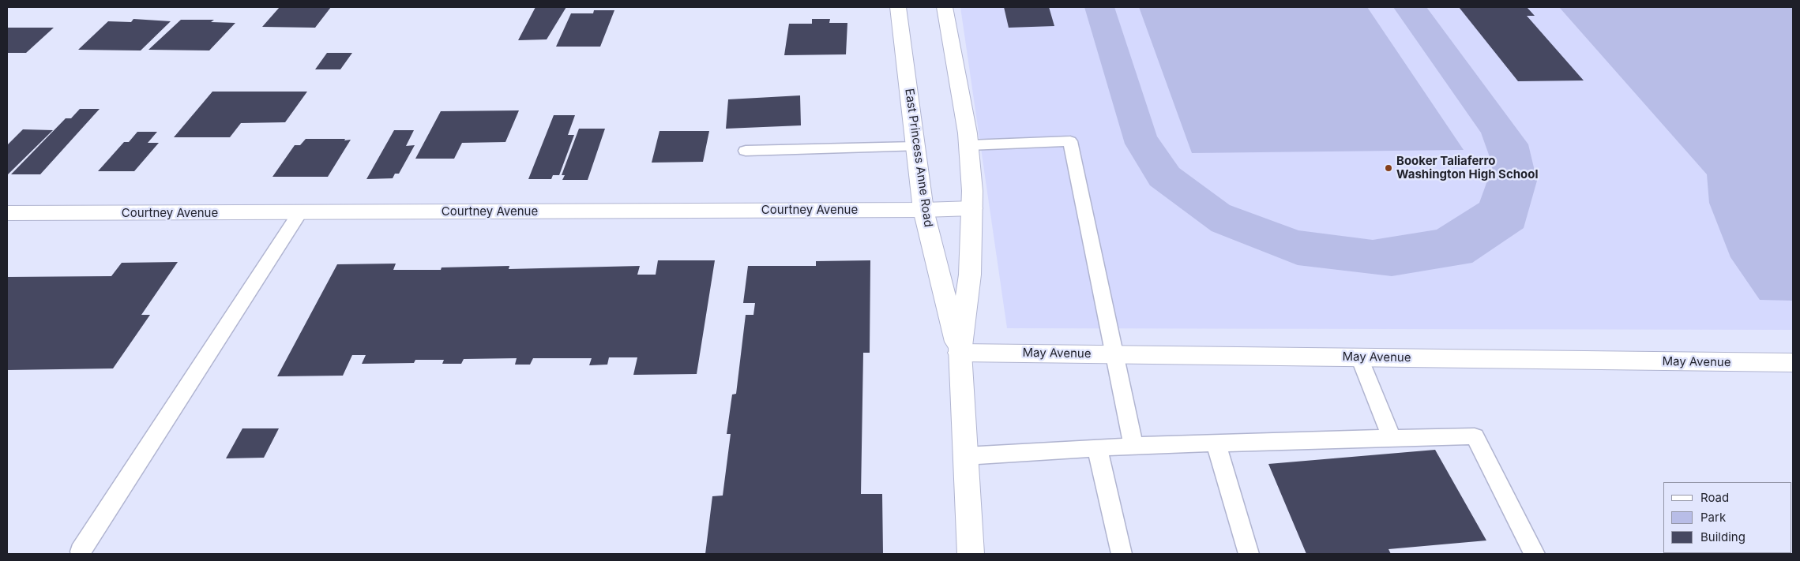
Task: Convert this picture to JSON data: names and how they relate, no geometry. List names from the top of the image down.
{
  "streets": {
    "street": ["East Princess Anne Road", "Courtney Avenue", "May Avenue"]
  },
  "crossings": [
    ["East Princess Anne Road", "Courtney Avenue"],
    ["East Princess Anne Road", "May Avenue"]
  ],
  "places": ["Booker Taliaferro Washington High School"],
  "legend": ["Road", "Park", "Building"]
}
